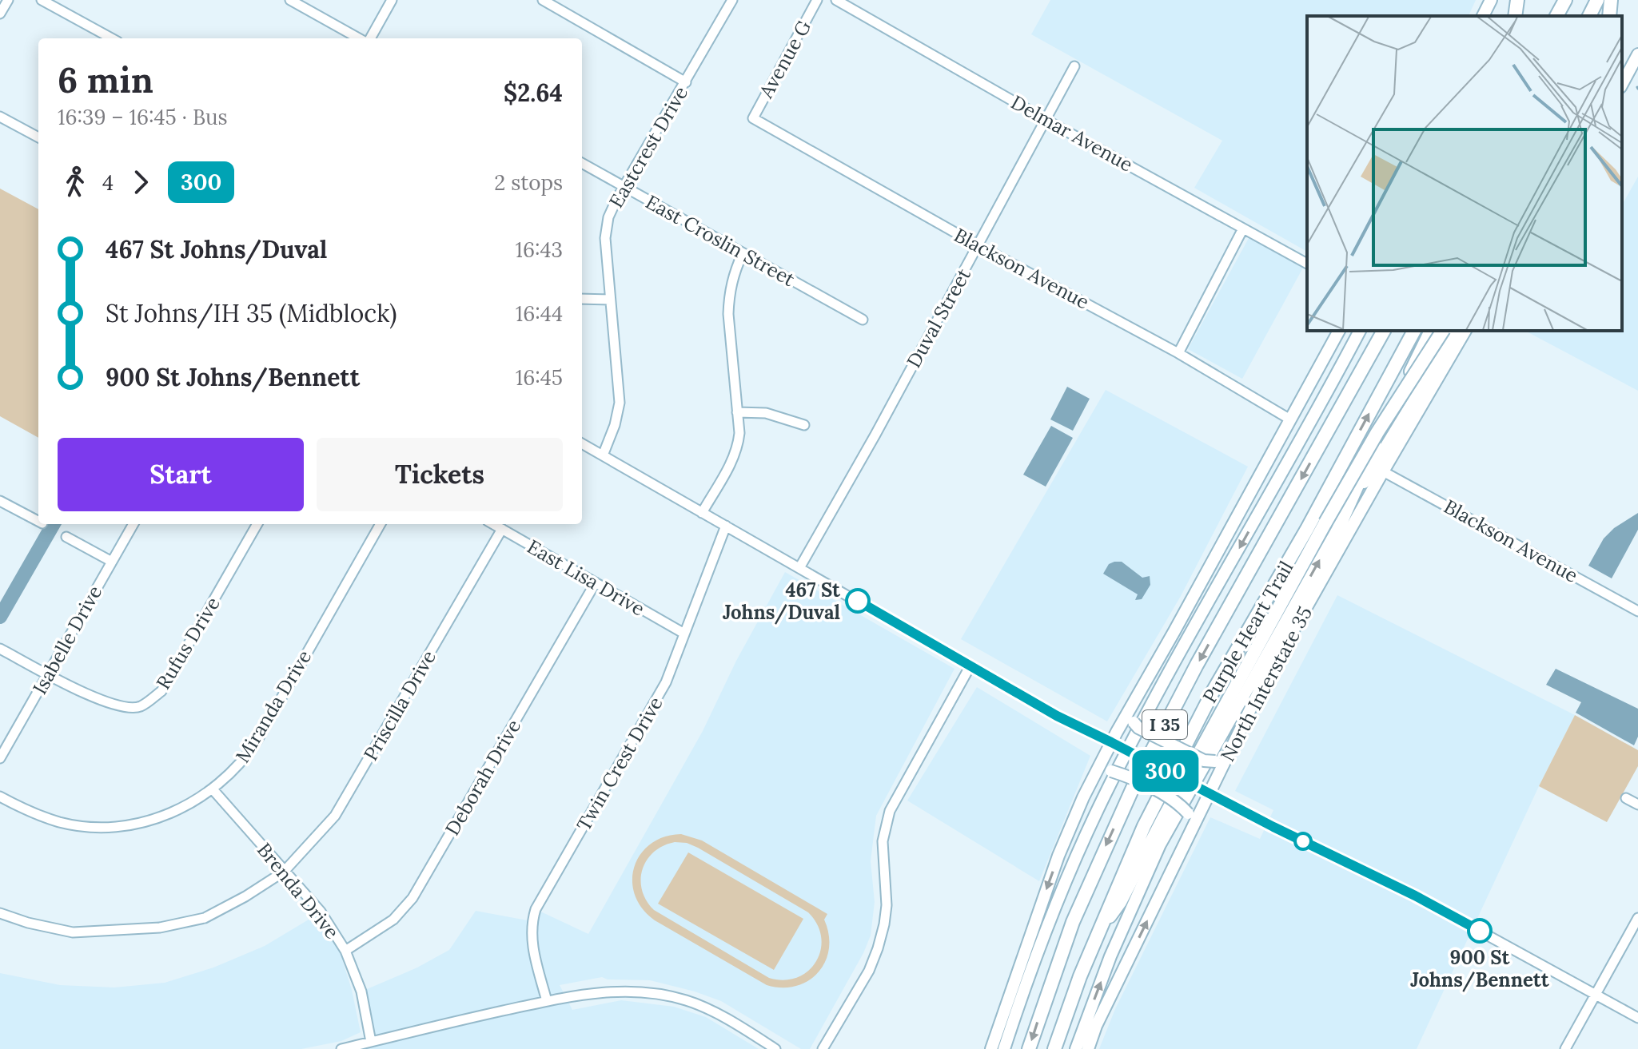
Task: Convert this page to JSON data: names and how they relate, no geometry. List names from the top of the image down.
{
  "streets": {
    "highway": ["Purple Heart Trail", "I 35"],
    "main road": ["North Interstate 35"],
    "street": [
      "Avenue G",
      "Delmar Avenue",
      "Eastcrest Drive",
      "East Croslin Street",
      "Blackson Avenue",
      "Duval Street",
      "East Lisa Drive",
      "Isabelle Drive",
      "Rufus Drive",
      "Priscilla Drive",
      "Miranda Drive",
      "Twin Crest Drive",
      "Deborah Drive",
      "Brenda Drive"
    ]
  },
  "crossings": [
    ["Avenue G", "Blackson Avenue"],
    ["Delmar Avenue", "Duval Street"],
    ["Eastcrest Drive", "East Croslin Street"],
    ["Blackson Avenue", "Duval Street"],
    ["Blackson Avenue", "North Interstate 35"],
    ["East Lisa Drive", "Priscilla Drive"],
    ["East Lisa Drive", "Twin Crest Drive"],
    ["East Lisa Drive", "Deborah Drive"],
    ["Isabelle Drive", "Rufus Drive"],
    ["Priscilla Drive", "Brenda Drive"],
    ["Miranda Drive", "Brenda Drive"],
    ["Deborah Drive", "Brenda Drive"]
  ],
  "places": ["467 St Johns/Duval", "900 St Johns/Bennett"],
  "lines": ["bus line 300"],
  "page": {
    "on_map": "300",
    "heading": ["6 min", "16:39 – 16:45 · Bus", "$2.64"],
    "legs": ["4", "300", "2 stops"],
    "list": [
      {
        "name": "467 St Johns/Duval",
        "value": "16:43"
      },
      {
        "name": "St Johns/IH 35 (Midblock)",
        "value": "16:44"
      },
      {
        "name": "900 St Johns/Bennett",
        "value": "16:45"
      }
    ],
    "buttons": ["Start", "Tickets"]
  }
}
